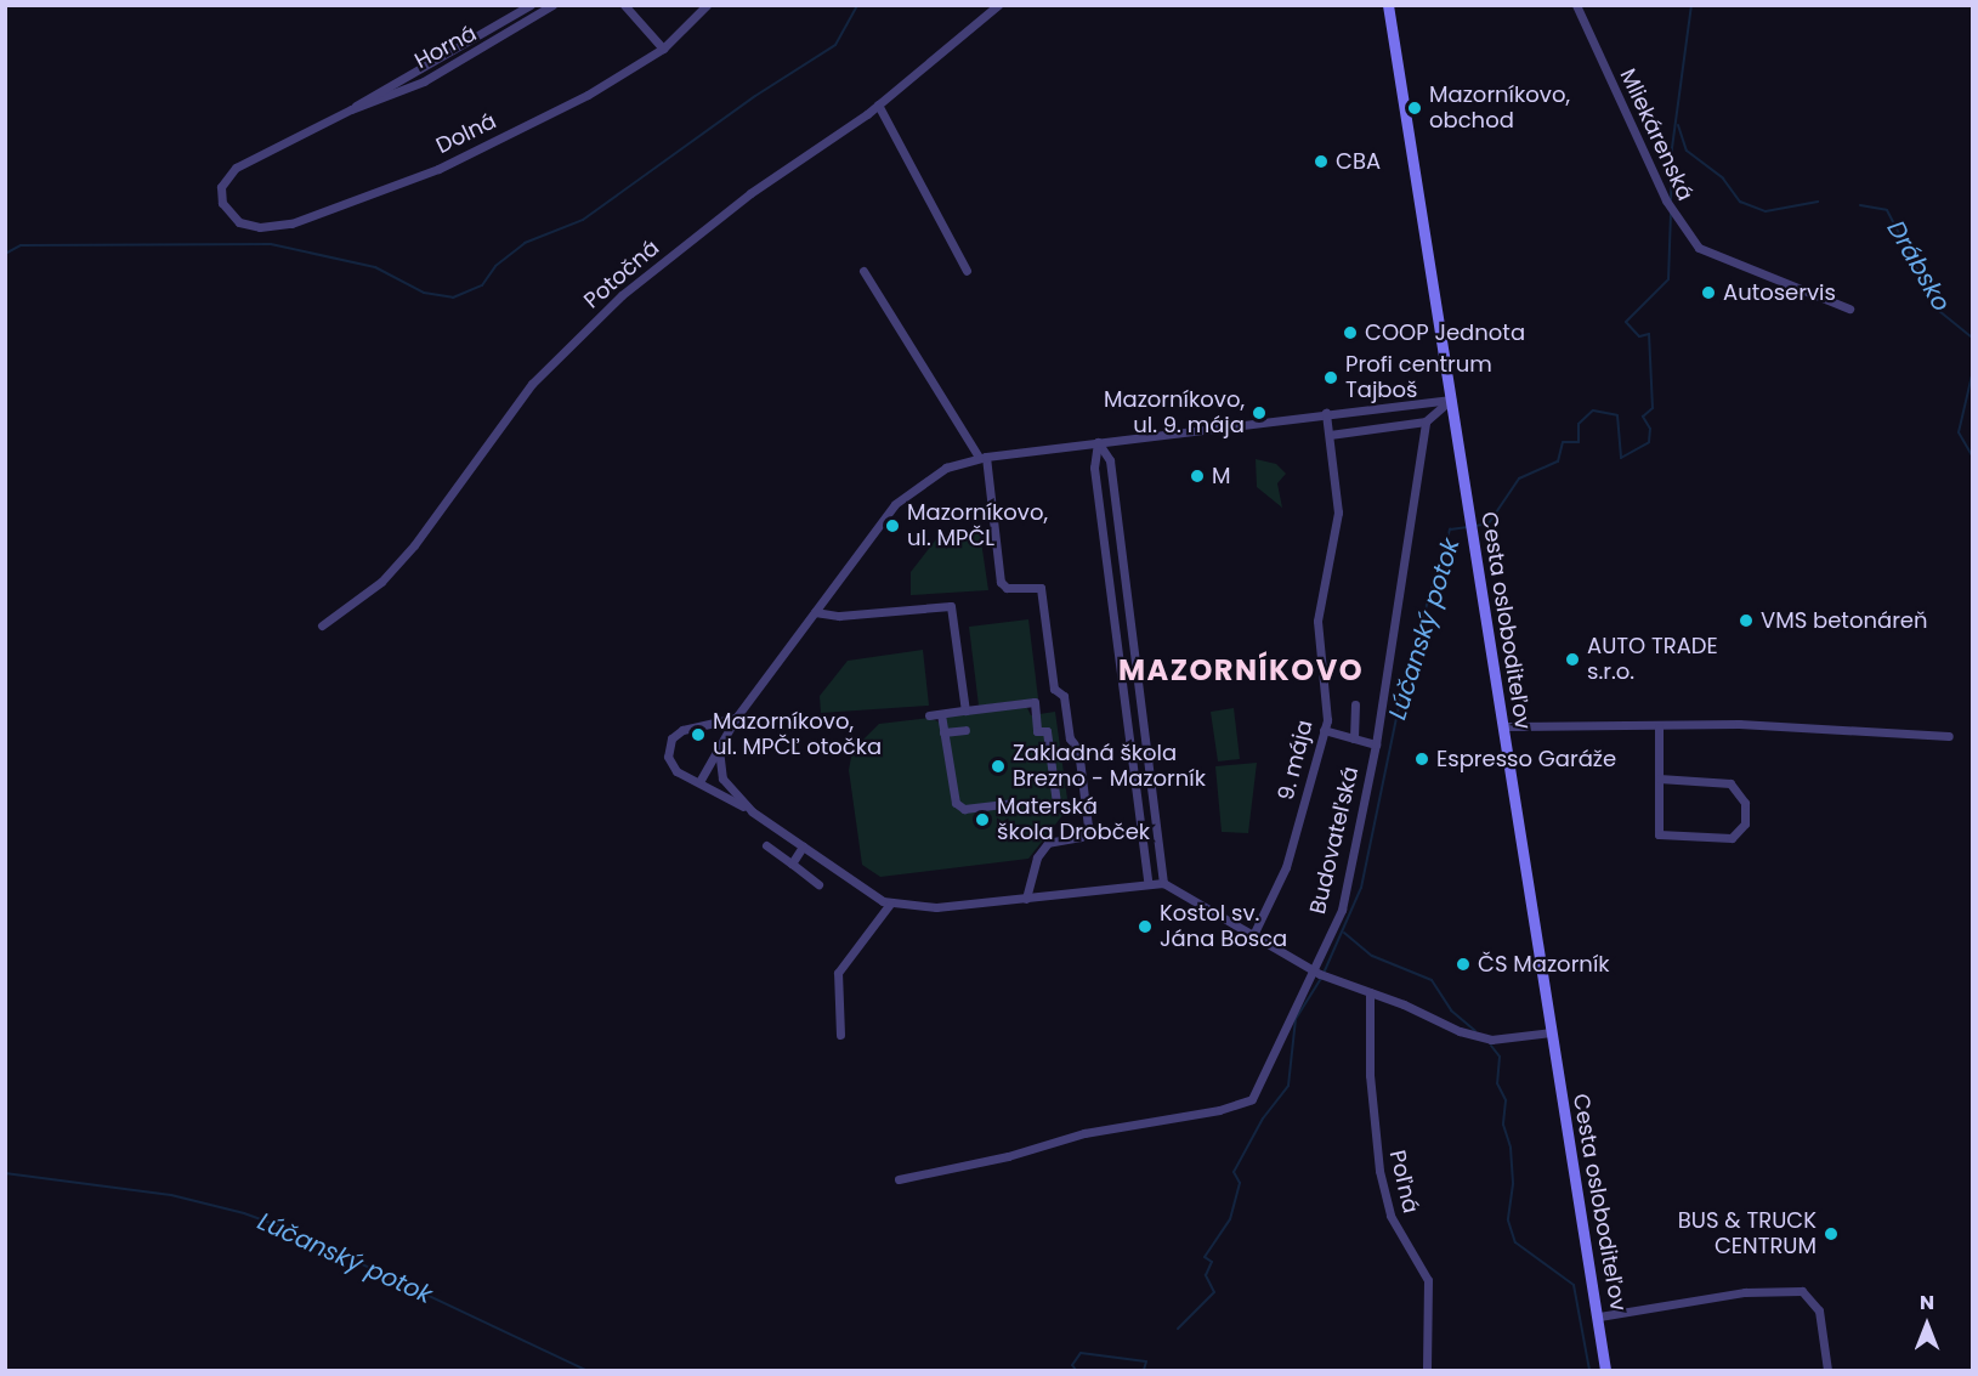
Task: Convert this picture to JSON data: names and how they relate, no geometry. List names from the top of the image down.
{
  "streets": {
    "main road": ["Cesta osloboditeľov"],
    "street": [
      "Horná",
      "Dolná",
      "Mliekárenská",
      "Potočná",
      "9. mája",
      "Budovateľská",
      "Poľná"
    ]
  },
  "crossings": [
    ["Horná", "Dolná"]
  ],
  "districts": ["MAZORNÍKOVO"],
  "water": ["Drábsko", "Lúčanský potok"],
  "places": [
    "Mazorníkovo, obchod",
    "CBA",
    "Autoservis",
    "COOP Jednota",
    "Profi centrum Tajboš",
    "Mazorníkovo, ul. 9. mája",
    "M",
    "Mazorníkovo, ul. MPČL",
    "VMS betonáreň",
    "AUTO TRADE s.r.o.",
    "Mazorníkovo, ul. MPČĽ otočka",
    "Espresso Garáže",
    "Zakladná škola Brezno - Mazorník",
    "Materská škola Drobček",
    "Kostol sv. Jána Bosca",
    "ČS Mazorník",
    "BUS & TRUCK CENTRUM"
  ],
  "north": "top"
}
